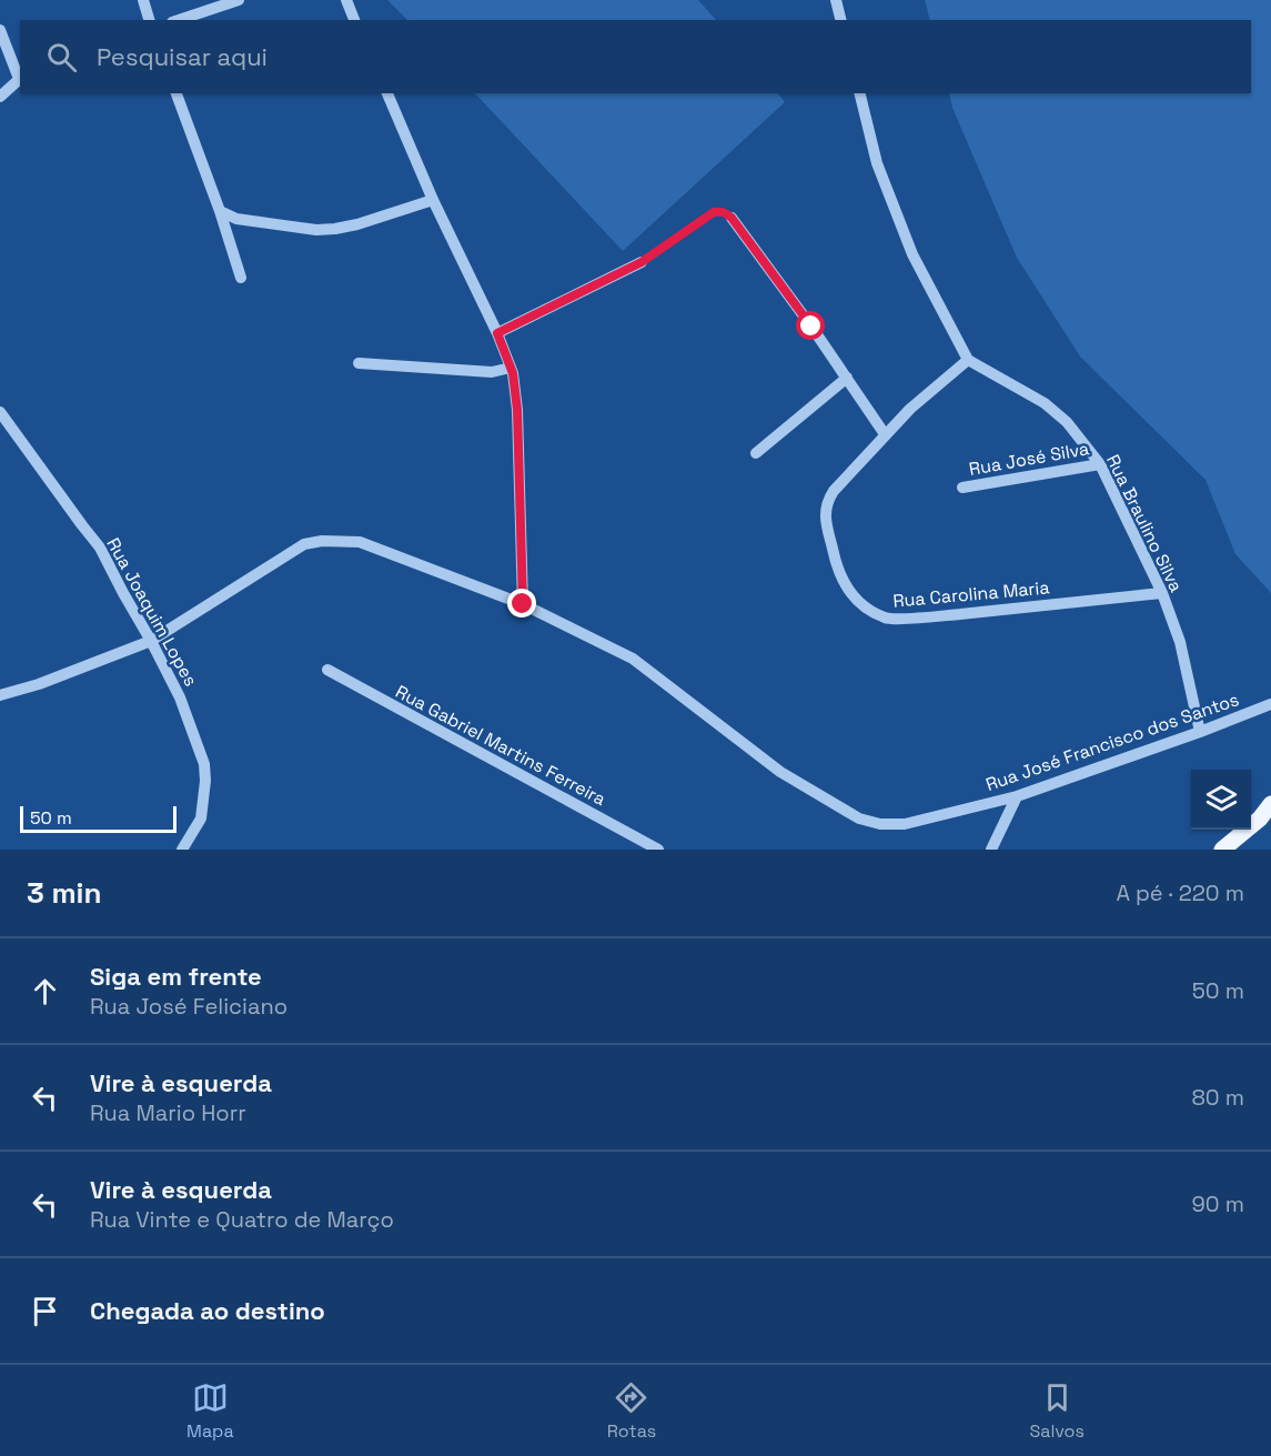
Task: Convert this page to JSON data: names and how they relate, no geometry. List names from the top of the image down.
{
  "streets": {
    "street": [
      "Rua José Silva",
      "Rua Braulino Silva",
      "Rua Carolina Maria",
      "Rua Joaquim Lopes",
      "Rua José Francisco dos Santos",
      "Rua Gabriel Martins Ferreira"
    ]
  },
  "crossings": [
    ["Rua José Silva", "Rua Braulino Silva"],
    ["Rua Braulino Silva", "Rua Carolina Maria"],
    ["Rua Braulino Silva", "Rua José Francisco dos Santos"],
    ["Rua Joaquim Lopes", "Rua José Francisco dos Santos"]
  ],
  "scale_bar": "50 m",
  "page": {
    "search": "Pesquisar aqui",
    "scale": "50 m",
    "heading": ["3 min", "A pé · 220 m"],
    "list": [
      ["Siga em frente", "Rua José Feliciano", "50 m"],
      ["Vire à esquerda", "Rua Mario Horr", "80 m"],
      ["Vire à esquerda", "Rua Vinte e Quatro de Março", "90 m"],
      "Chegada ao destino"
    ],
    "nav": ["Mapa", "Rotas", "Salvos"]
  }
}
